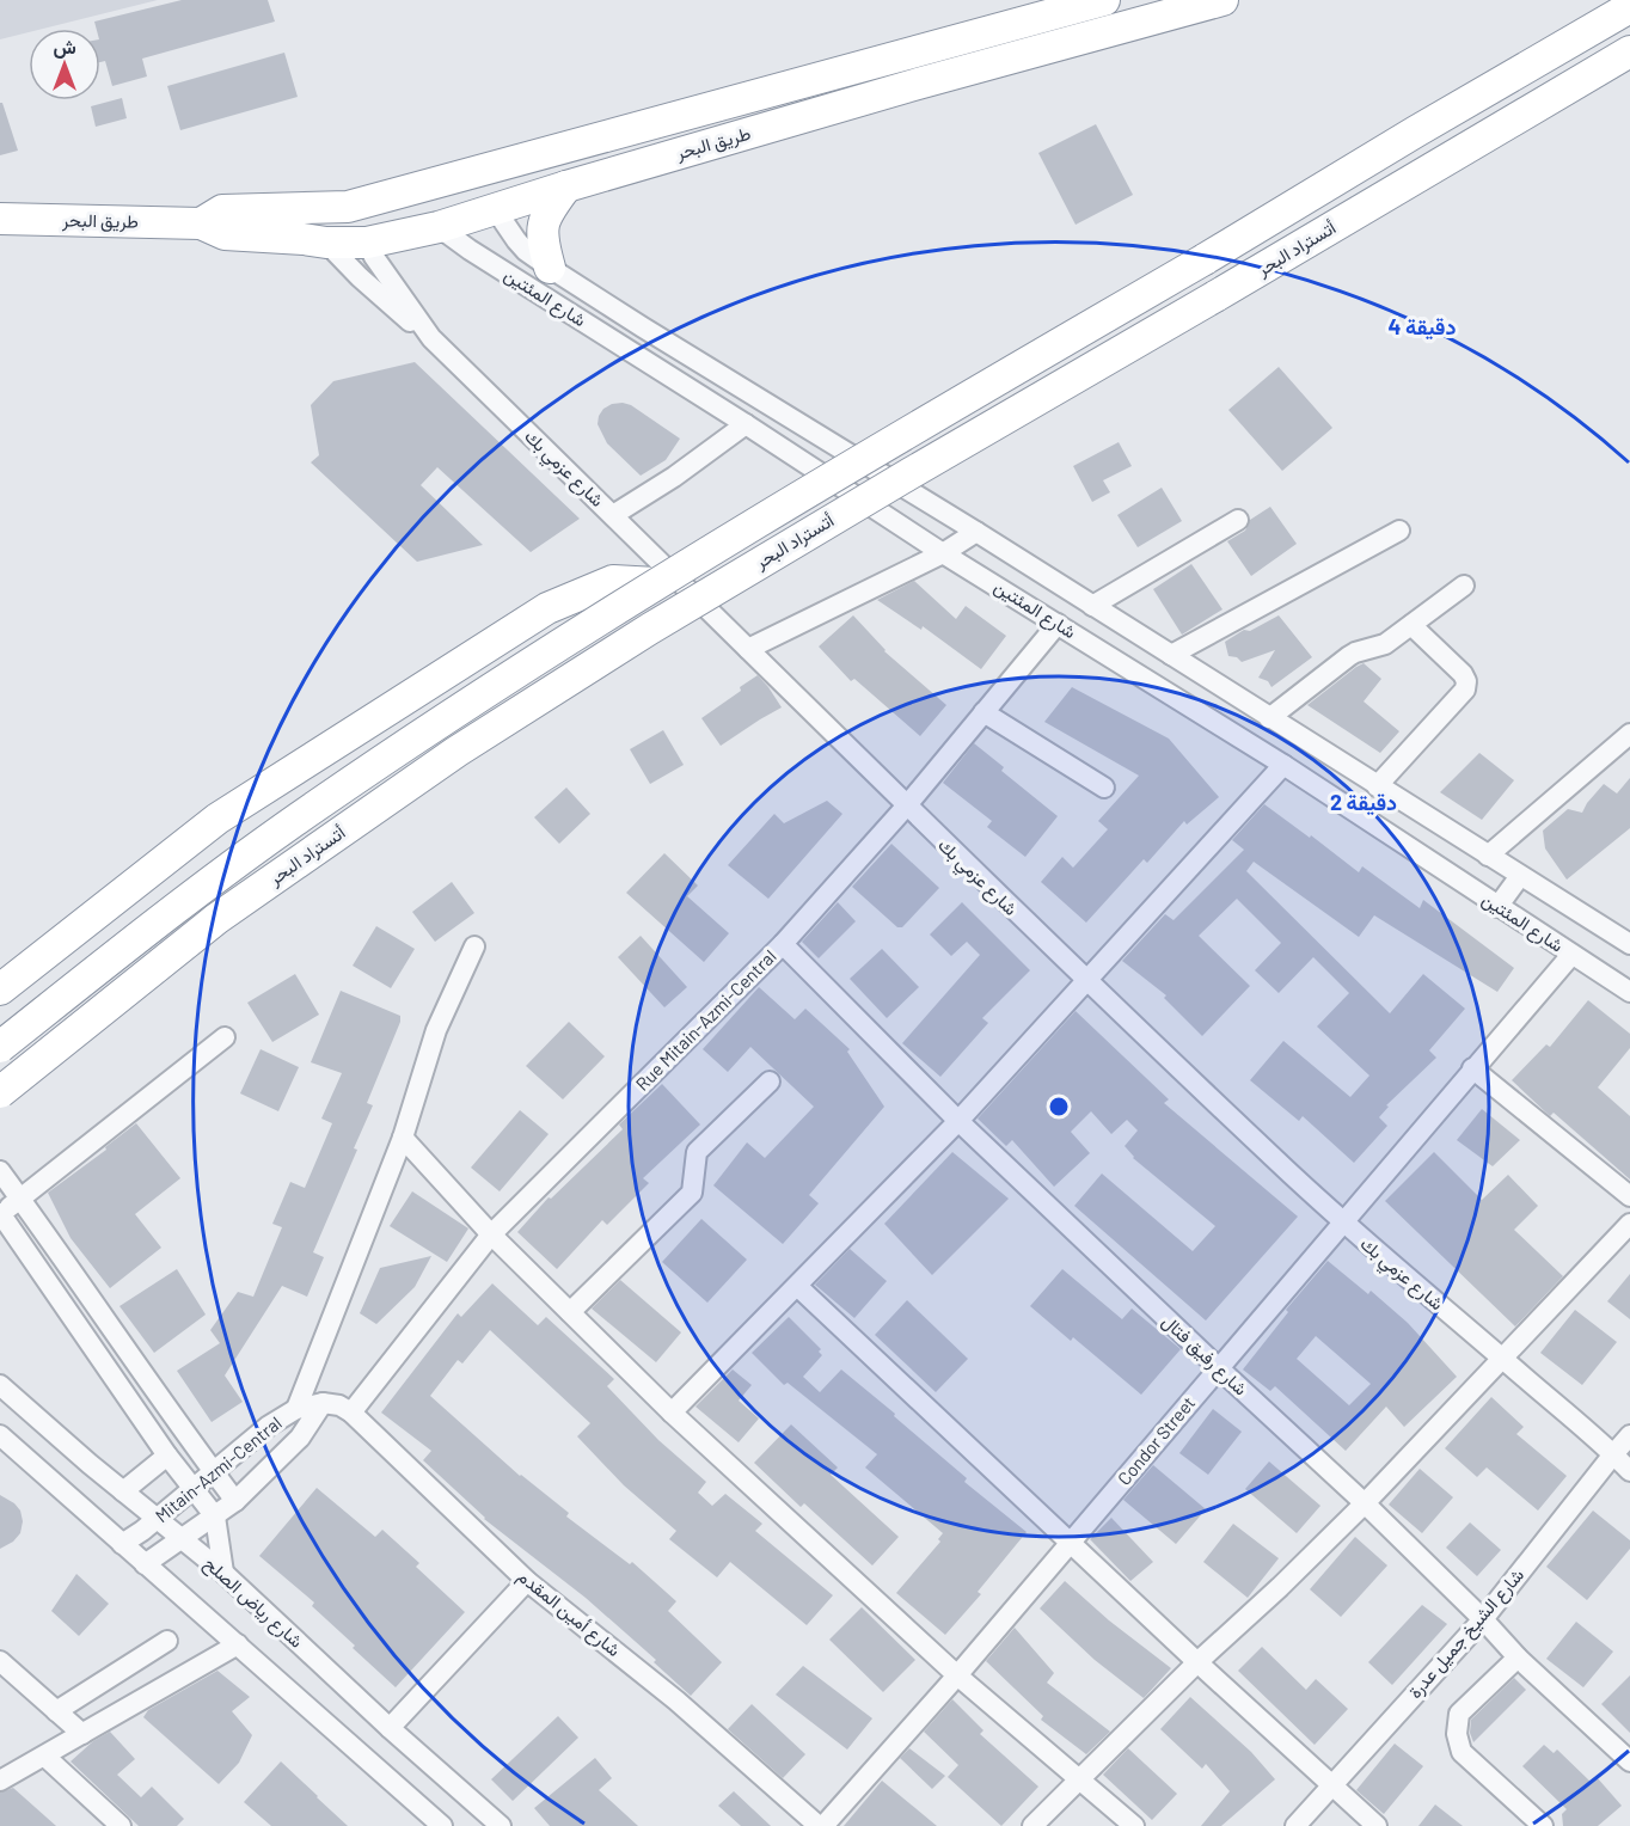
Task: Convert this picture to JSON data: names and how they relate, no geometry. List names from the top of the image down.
{
  "streets": {
    "highway": ["طريق البحر", "أتستراد البحر"],
    "street": [
      "شارع المئتين",
      "شارع عزمي بك",
      "Rue Mitain-Azmi-Central",
      "شارع رفيق فتال",
      "Condor Street",
      "Mitain-Azmi-Central",
      "شارع رياض الصلح",
      "شارع أمين المقدم",
      "شارع الشيخ جميل عدرة"
    ]
  },
  "crossings": [
    ["طريق البحر", "شارع المئتين"],
    ["طريق البحر", "شارع عزمي بك"],
    ["شارع المئتين", "Rue Mitain-Azmi-Central"],
    ["شارع المئتين", "Condor Street"],
    ["شارع عزمي بك", "Rue Mitain-Azmi-Central"],
    ["شارع عزمي بك", "Condor Street"],
    ["شارع عزمي بك", "شارع الشيخ جميل عدرة"],
    ["Rue Mitain-Azmi-Central", "شارع رفيق فتال"],
    ["Rue Mitain-Azmi-Central", "شارع أمين المقدم"],
    ["شارع رفيق فتال", "Condor Street"],
    ["شارع رفيق فتال", "شارع الشيخ جميل عدرة"],
    ["Condor Street", "شارع أمين المقدم"],
    ["Mitain-Azmi-Central", "شارع رياض الصلح"],
    ["Mitain-Azmi-Central", "شارع أمين المقدم"]
  ],
  "north": "top",
  "rings": ["4 دقيقة", "2 دقيقة"]
}
